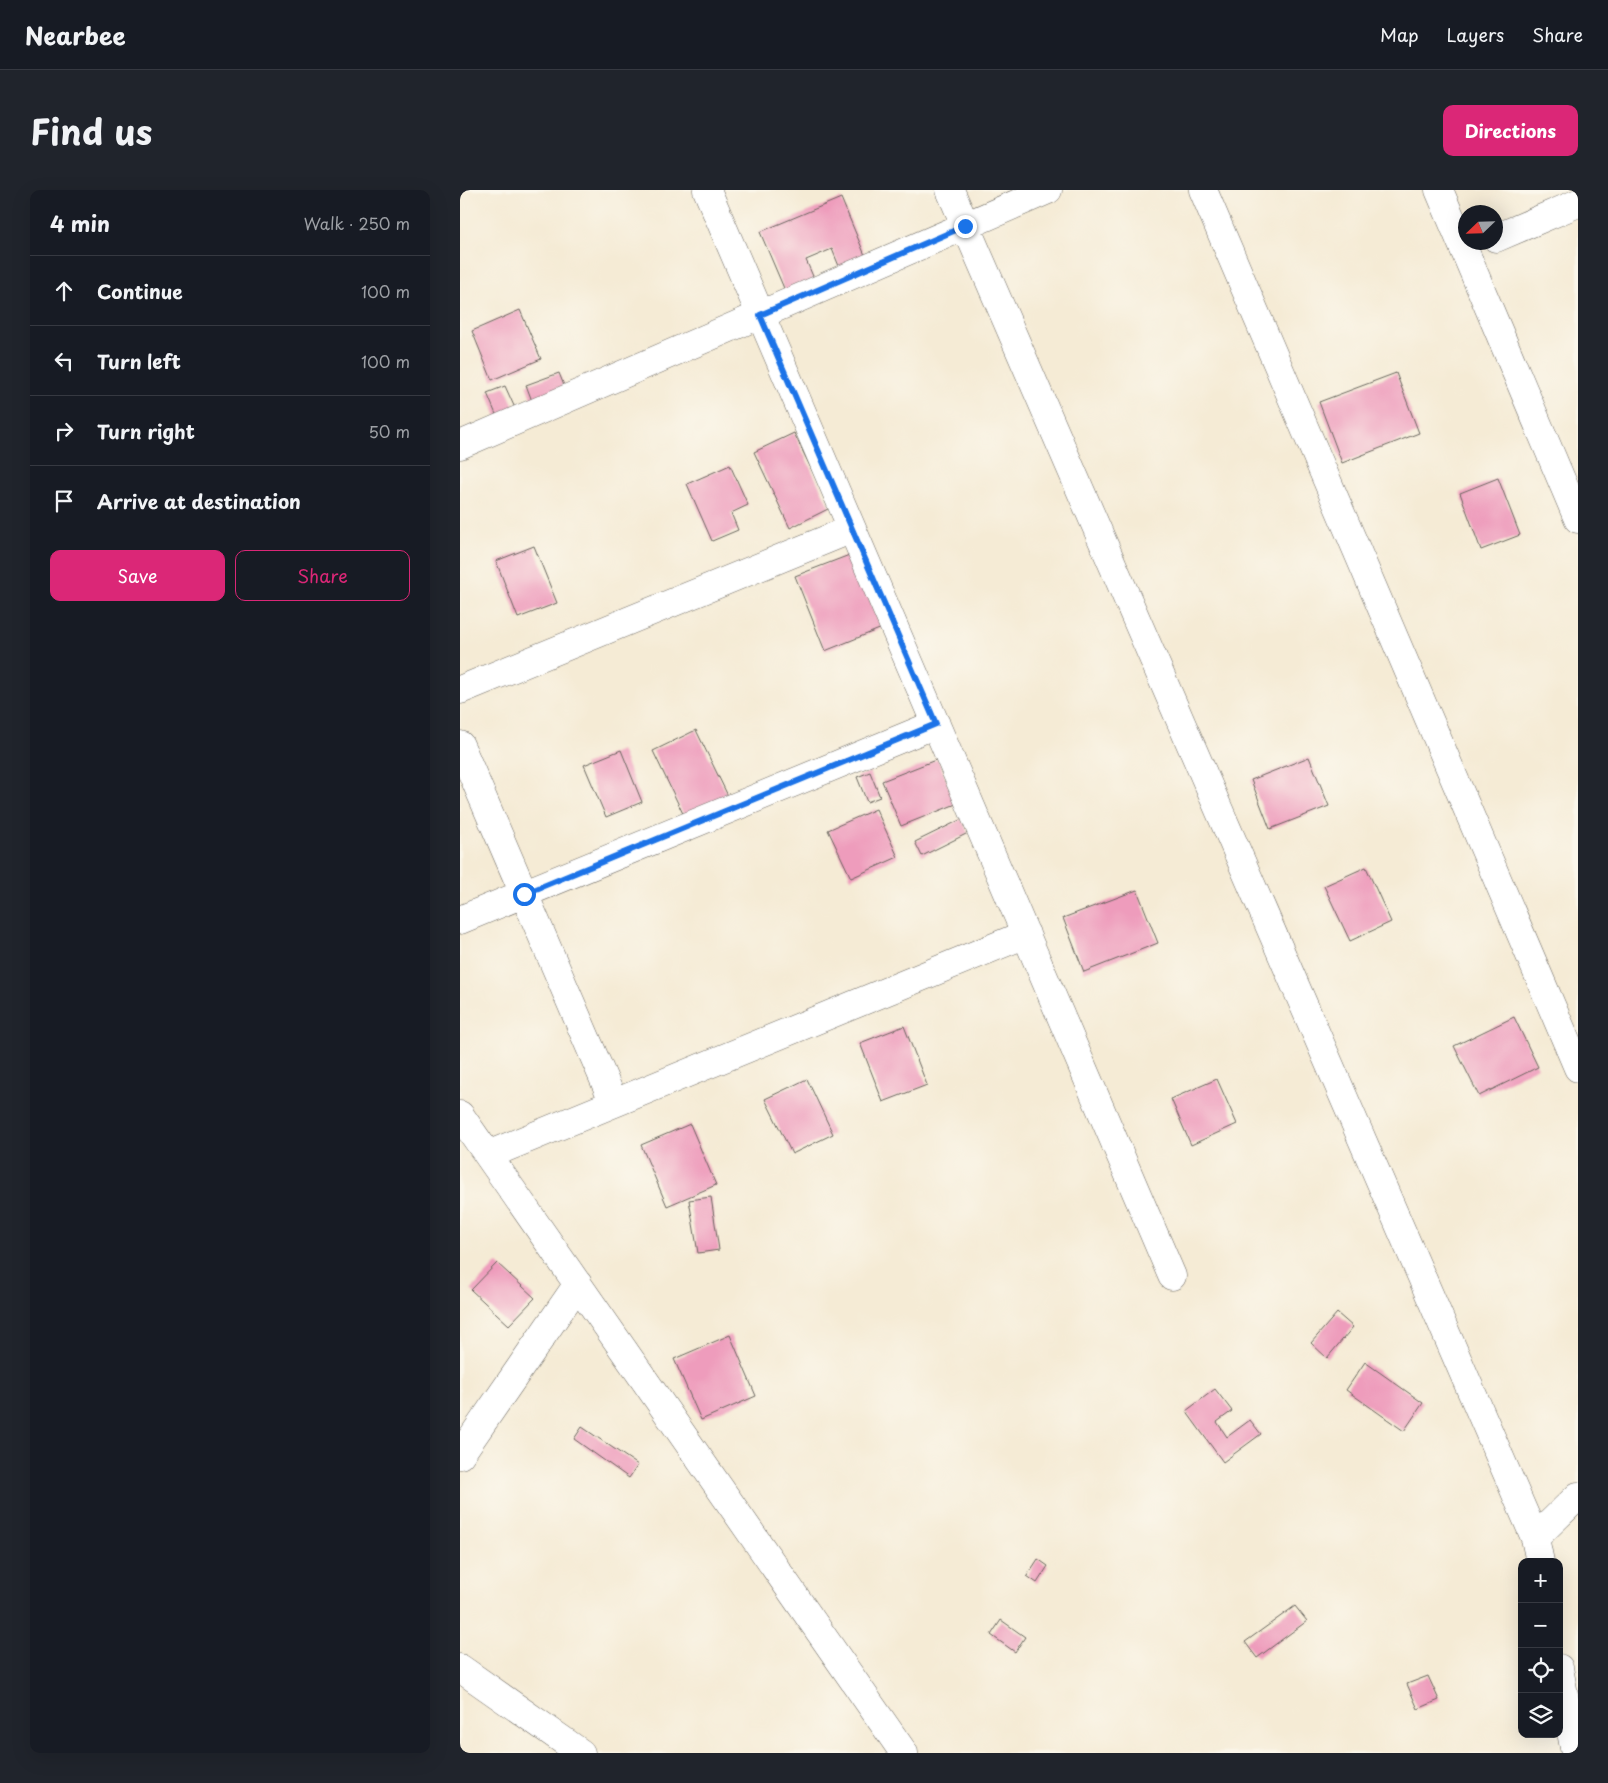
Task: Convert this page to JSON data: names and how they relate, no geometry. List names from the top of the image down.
{
  "north": "bottom left",
  "page": {
    "header": "Nearbee",
    "nav": ["Map", "Layers", "Share"],
    "title": "Find us",
    "buttons": [
      "Directions",
      ["Save", "Share"]
    ],
    "heading": ["4 min", "Walk · 250 m"],
    "list": [
      ["Continue", "100 m"],
      ["Turn left", "100 m"],
      ["Turn right", "50 m"],
      "Arrive at destination"
    ],
    "map_buttons": ["+", "−"]
  }
}
